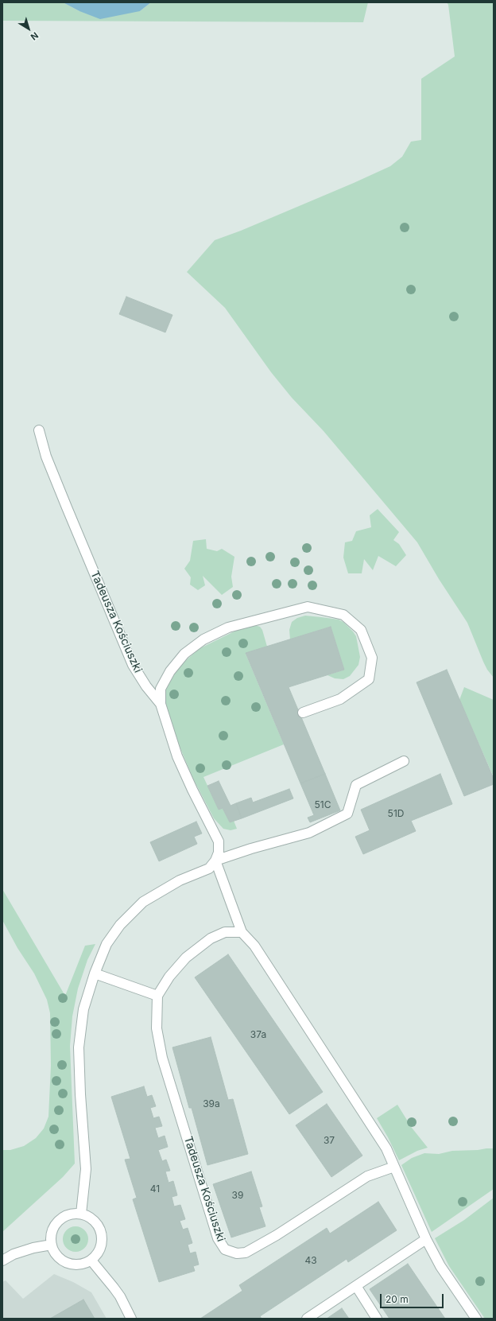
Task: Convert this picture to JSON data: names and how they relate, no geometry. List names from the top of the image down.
{
  "streets": {
    "street": ["Tadeusza Kościuszki"]
  },
  "house_numbers": [
    "51C",
    "51D",
    "37a",
    "39a",
    "37",
    "41",
    "39",
    "43"
  ],
  "scale_bar": "20 m",
  "north": "bottom right"
}
